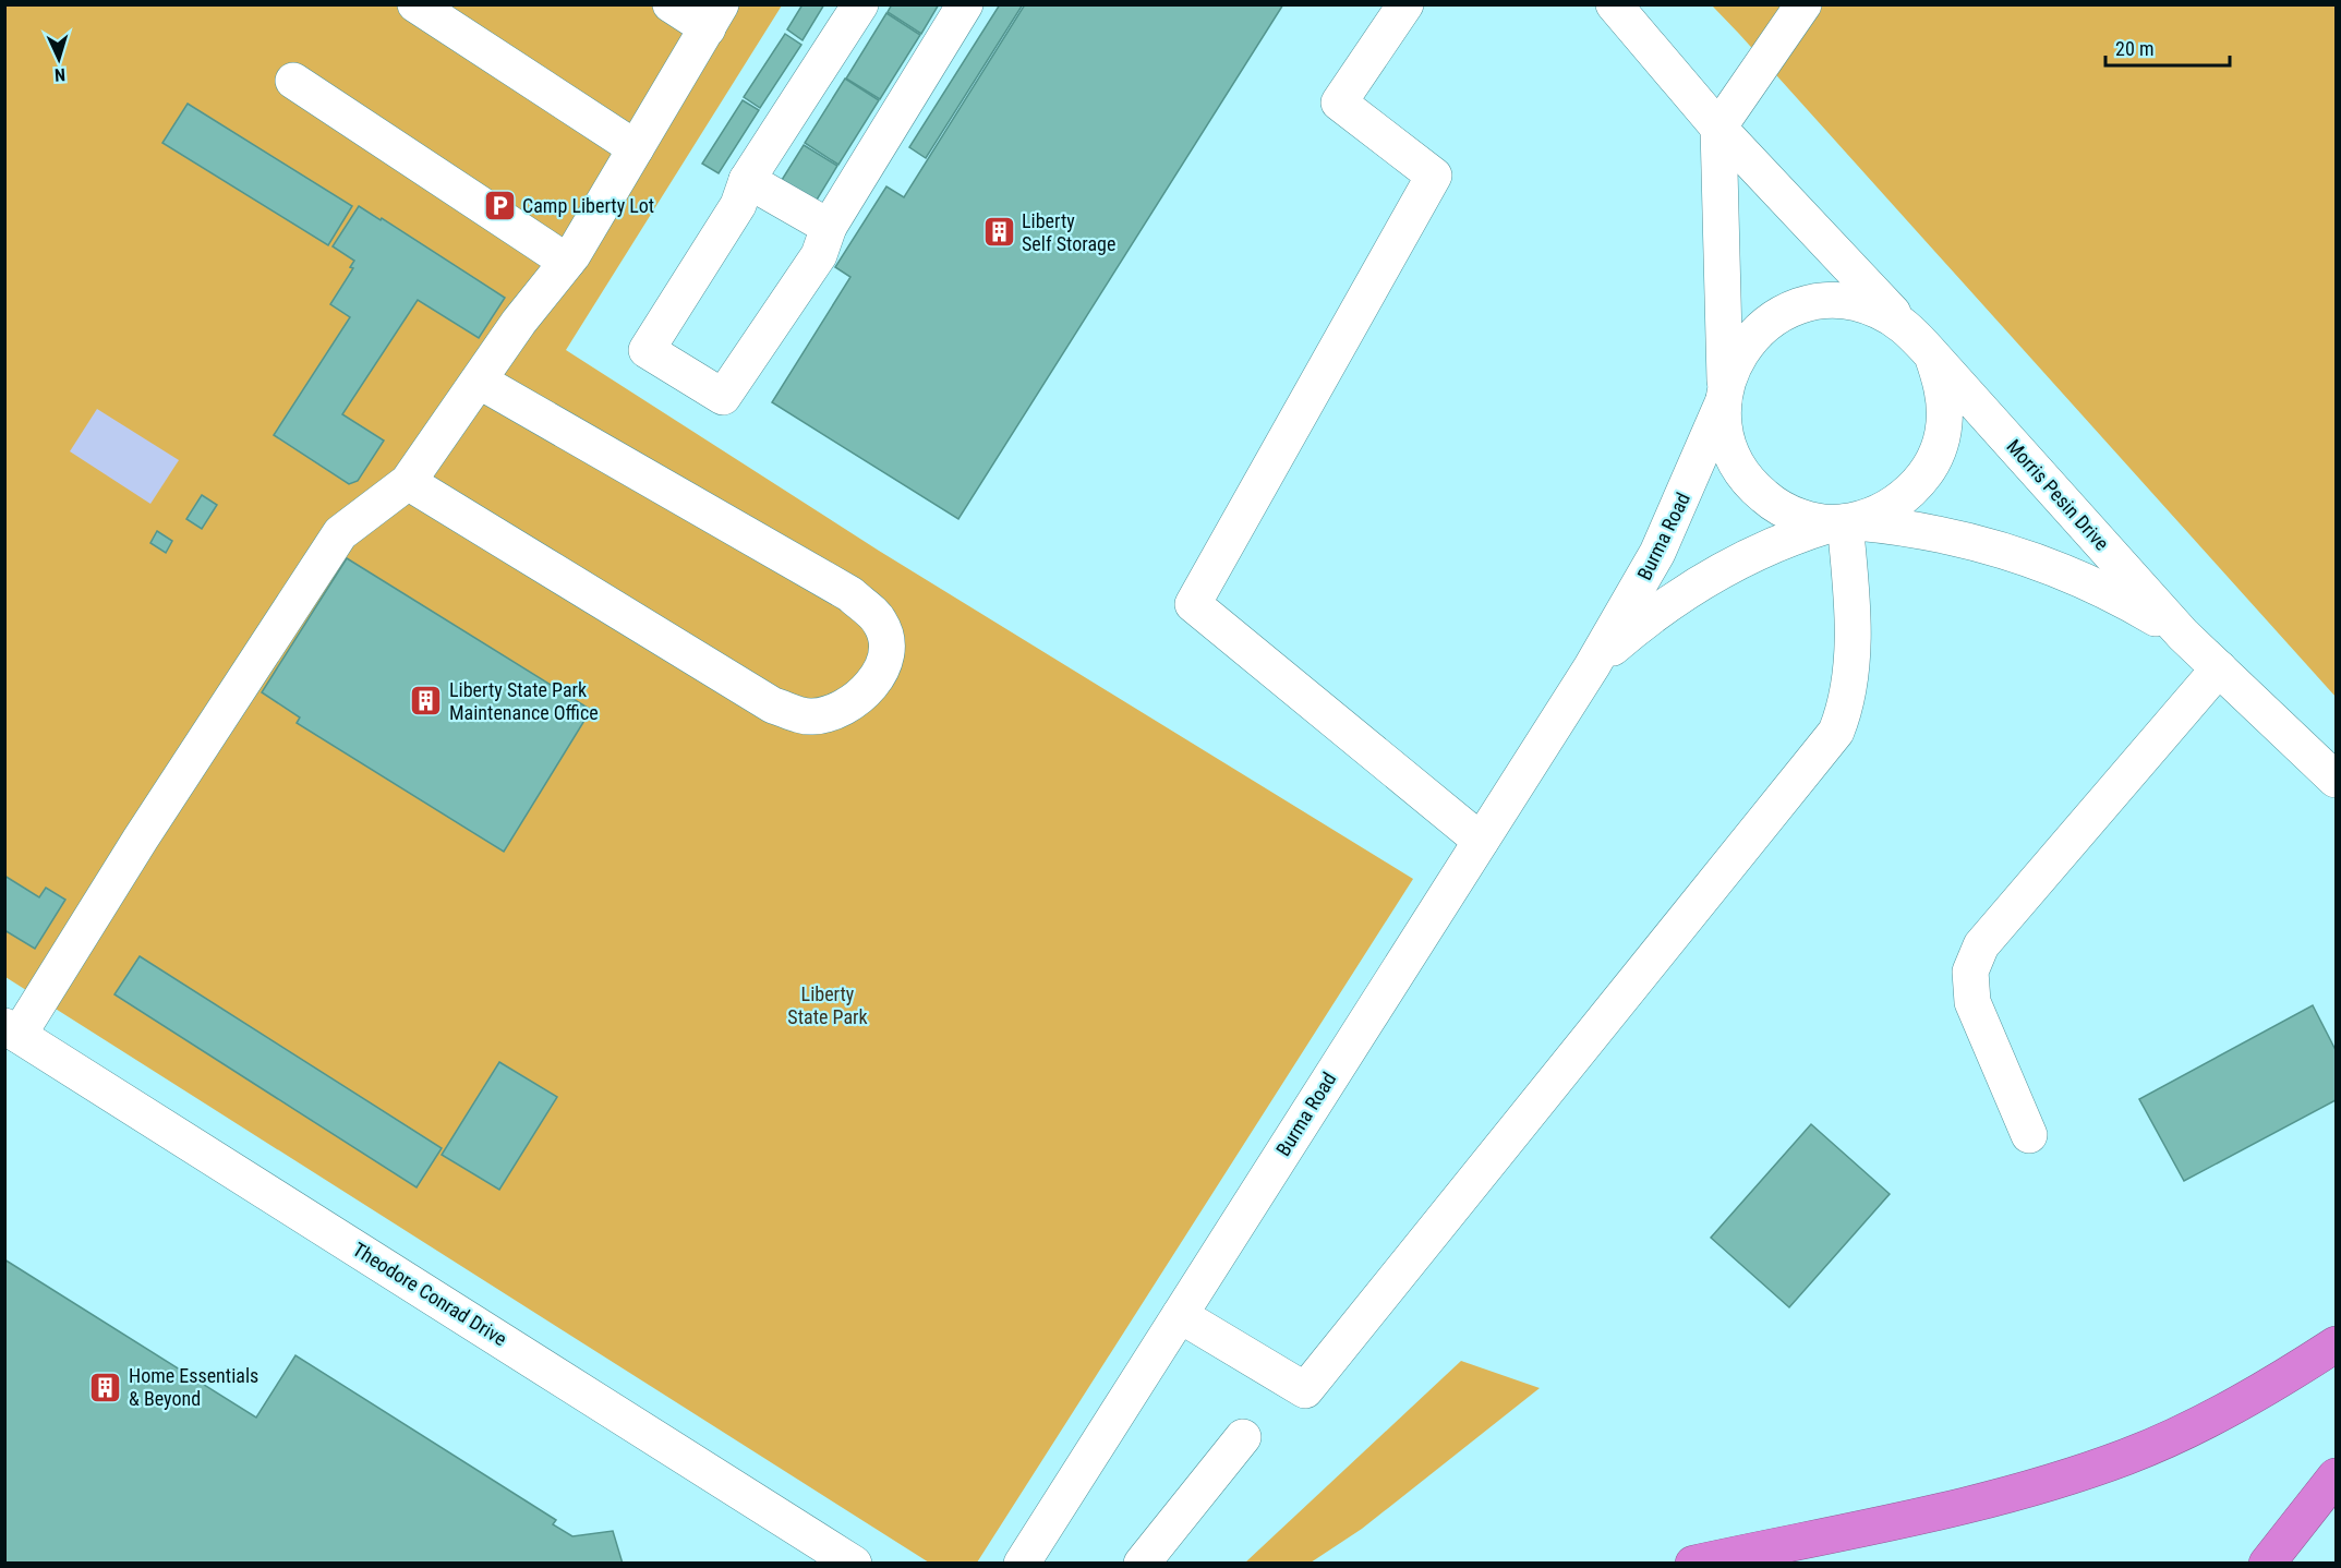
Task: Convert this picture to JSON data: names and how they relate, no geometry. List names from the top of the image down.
{
  "streets": {
    "street": ["Morris Pesin Drive", "Burma Road", "Theodore Conrad Drive"]
  },
  "crossings": [
    ["Morris Pesin Drive", "Burma Road"]
  ],
  "parks": ["Liberty State Park"],
  "places": {
    "parking": ["Camp Liberty Lot"],
    "building": ["Liberty Self Storage", "Liberty State Park Maintenance Office", "Home Essentials & Beyond"]
  },
  "scale_bar": "20 m",
  "north": "bottom"
}
